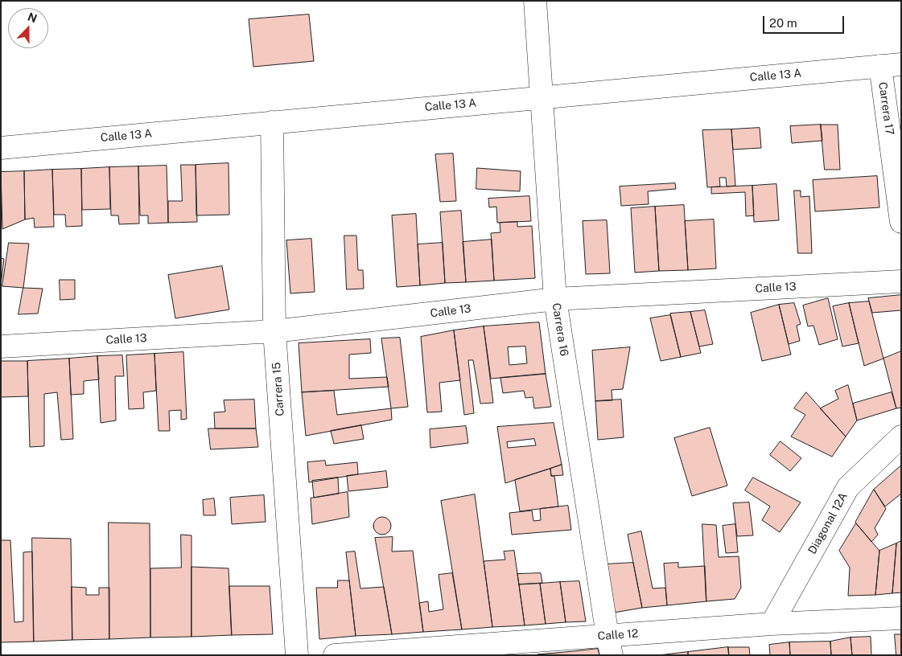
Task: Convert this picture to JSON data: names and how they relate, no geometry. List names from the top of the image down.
{
  "streets": {
    "street": [
      "Calle 13 A",
      "Carrera 17",
      "Calle 13",
      "Carrera 16",
      "Carrera 15",
      "Diagonal 12A",
      "Calle 12"
    ]
  },
  "crossings": [
    ["Calle 13 A", "Carrera 17"],
    ["Calle 13 A", "Carrera 16"],
    ["Calle 13 A", "Carrera 15"],
    ["Calle 13", "Carrera 16"],
    ["Calle 13", "Carrera 15"],
    ["Carrera 16", "Calle 12"],
    ["Diagonal 12A", "Calle 12"]
  ],
  "scale_bar": "20 m",
  "north": "top"
}
